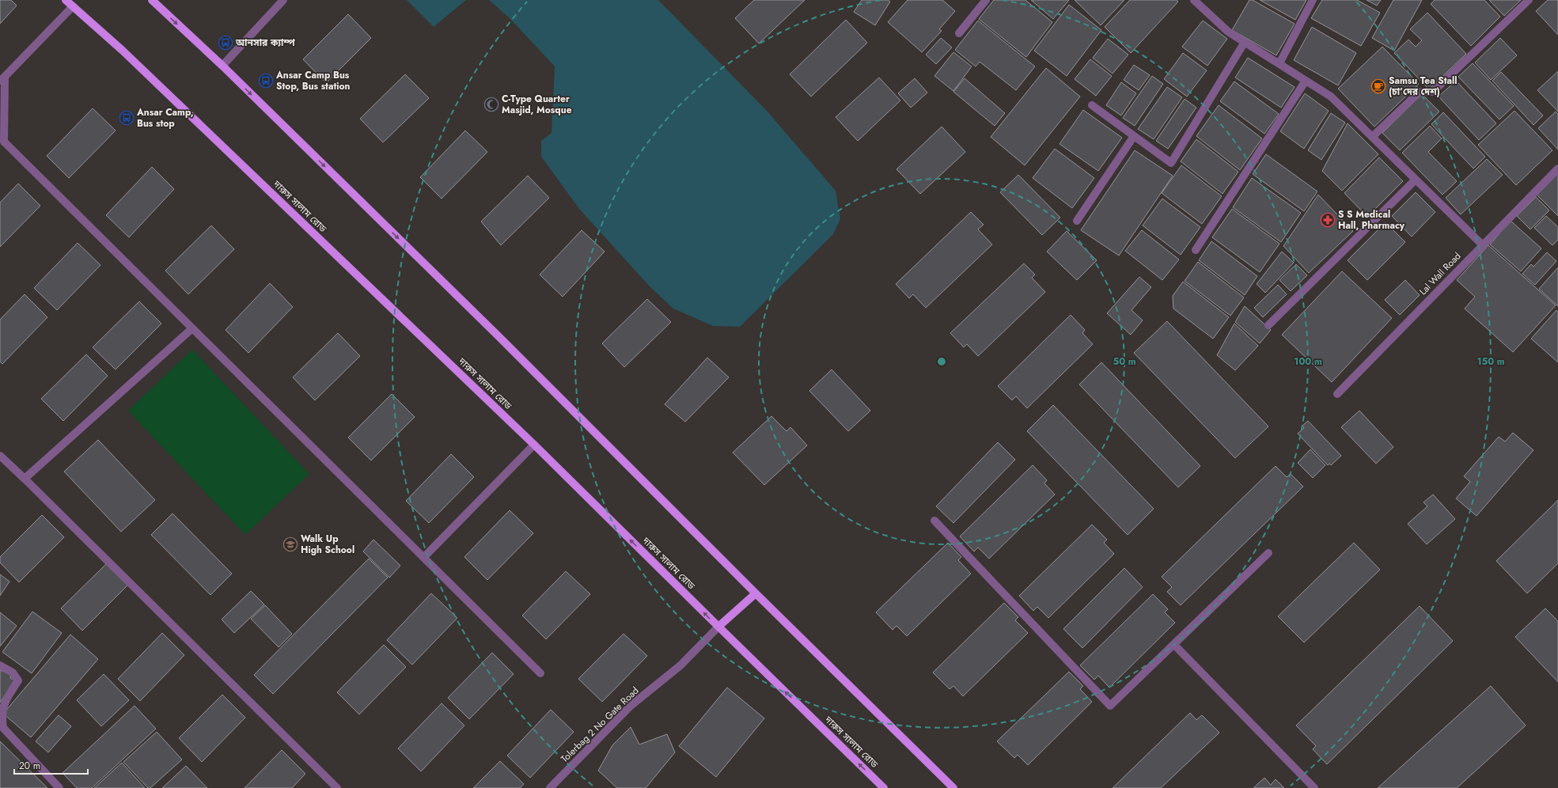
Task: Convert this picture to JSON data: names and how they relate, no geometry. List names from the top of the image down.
{
  "streets": {
    "main road": ["দারুস সালাম রোড"],
    "street": ["Lal Wall Road", "Tolerbag 2 No Gate Road"]
  },
  "crossings": [
    ["দারুস সালাম রোড", "Tolerbag 2 No Gate Road"]
  ],
  "places": {
    "bus stop": ["আনসার ক্যাম্প", "Ansar Camp Bus Stop, Bus station", "Ansar Camp, Bus stop"],
    "cafe": ["Samsu Tea Stall (চা’দের দেশ)"],
    "mosque": ["C-Type Quarter Masjid, Mosque"],
    "pharmacy": ["S S Medical Hall, Pharmacy"],
    "school or university": ["Walk Up High School"]
  },
  "scale_bar": "20 m",
  "rings": ["50 m", "100 m", "150 m"]
}
